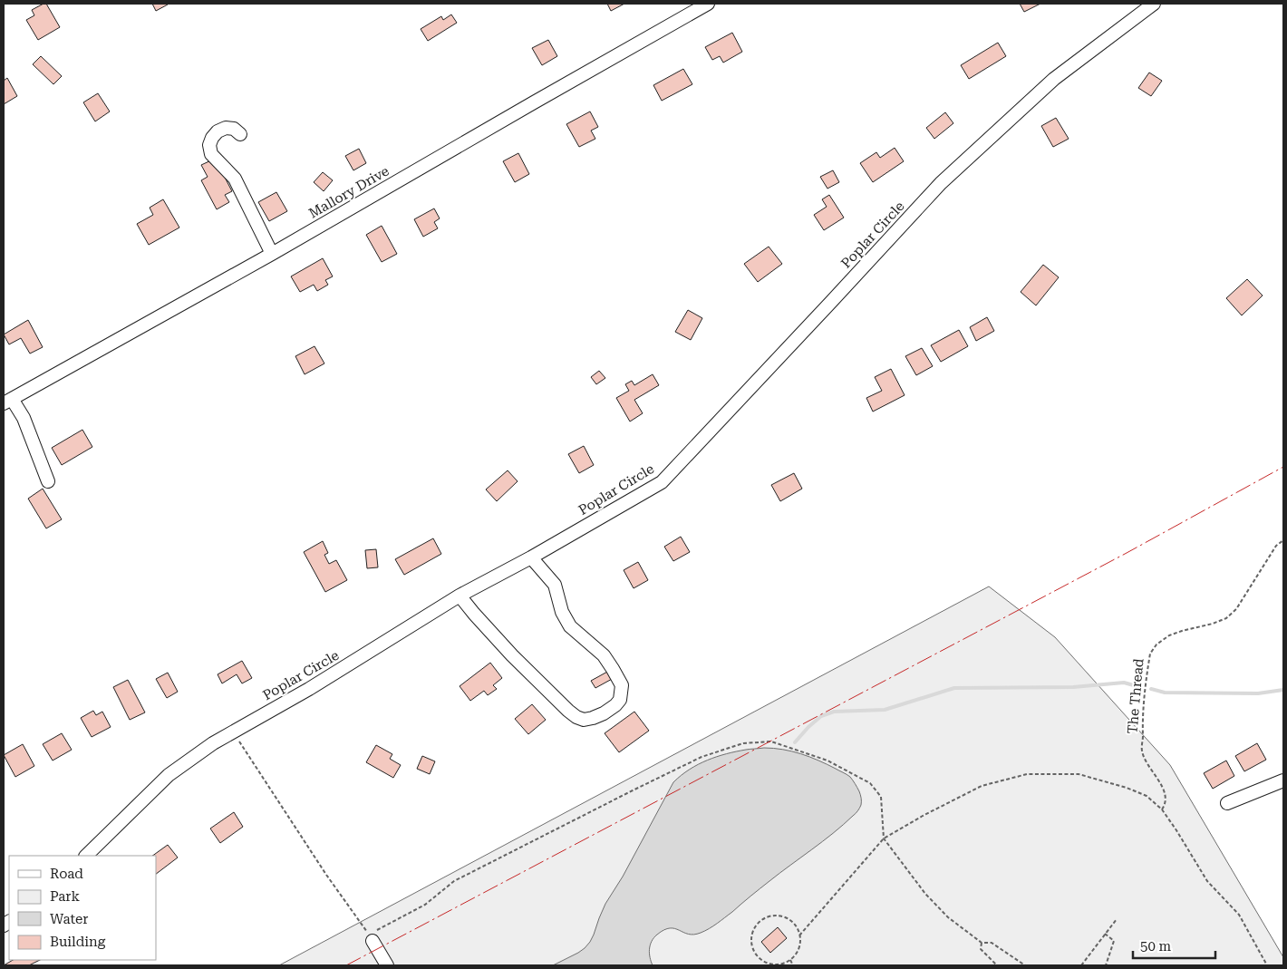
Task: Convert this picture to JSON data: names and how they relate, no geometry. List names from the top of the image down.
{
  "streets": {
    "street": ["Mallory Drive", "Poplar Circle"],
    "path": ["The Thread"]
  },
  "legend": [
    "Road",
    "Park",
    "Water",
    "Building"
  ],
  "scale_bar": "50 m"
}
